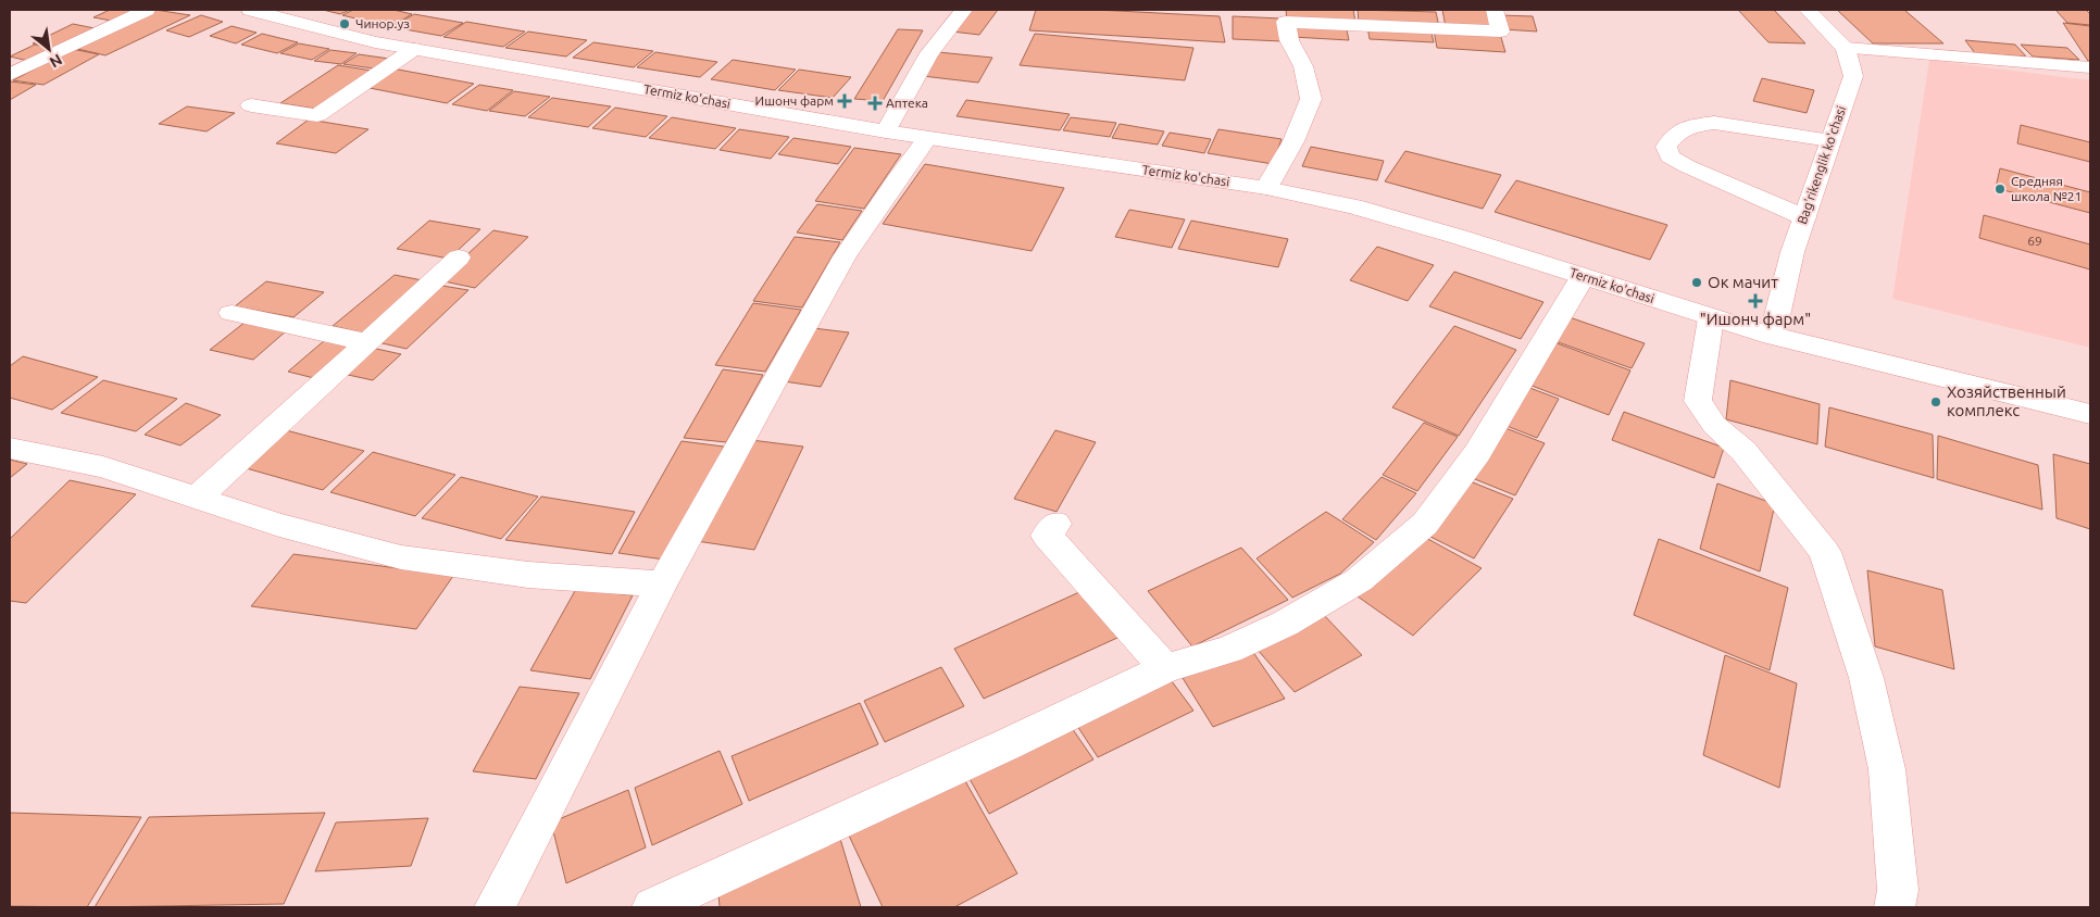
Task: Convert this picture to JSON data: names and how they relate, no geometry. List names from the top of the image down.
{
  "streets": {
    "street": ["Termiz ko'chasi", "Bag'rikenglik ko'chasi"]
  },
  "crossings": [
    ["Termiz ko'chasi", "Bag'rikenglik ko'chasi"]
  ],
  "places": {
    "other": [
      "Чинор.уз",
      "Средняя школа №21",
      "Ок мачит",
      "Хозяйственный комплекс"
    ],
    "health": ["Ишонч фарм", "Аптека", "\"Ишонч фарм\""]
  },
  "house_numbers": ["69"],
  "north": "bottom right"
}
